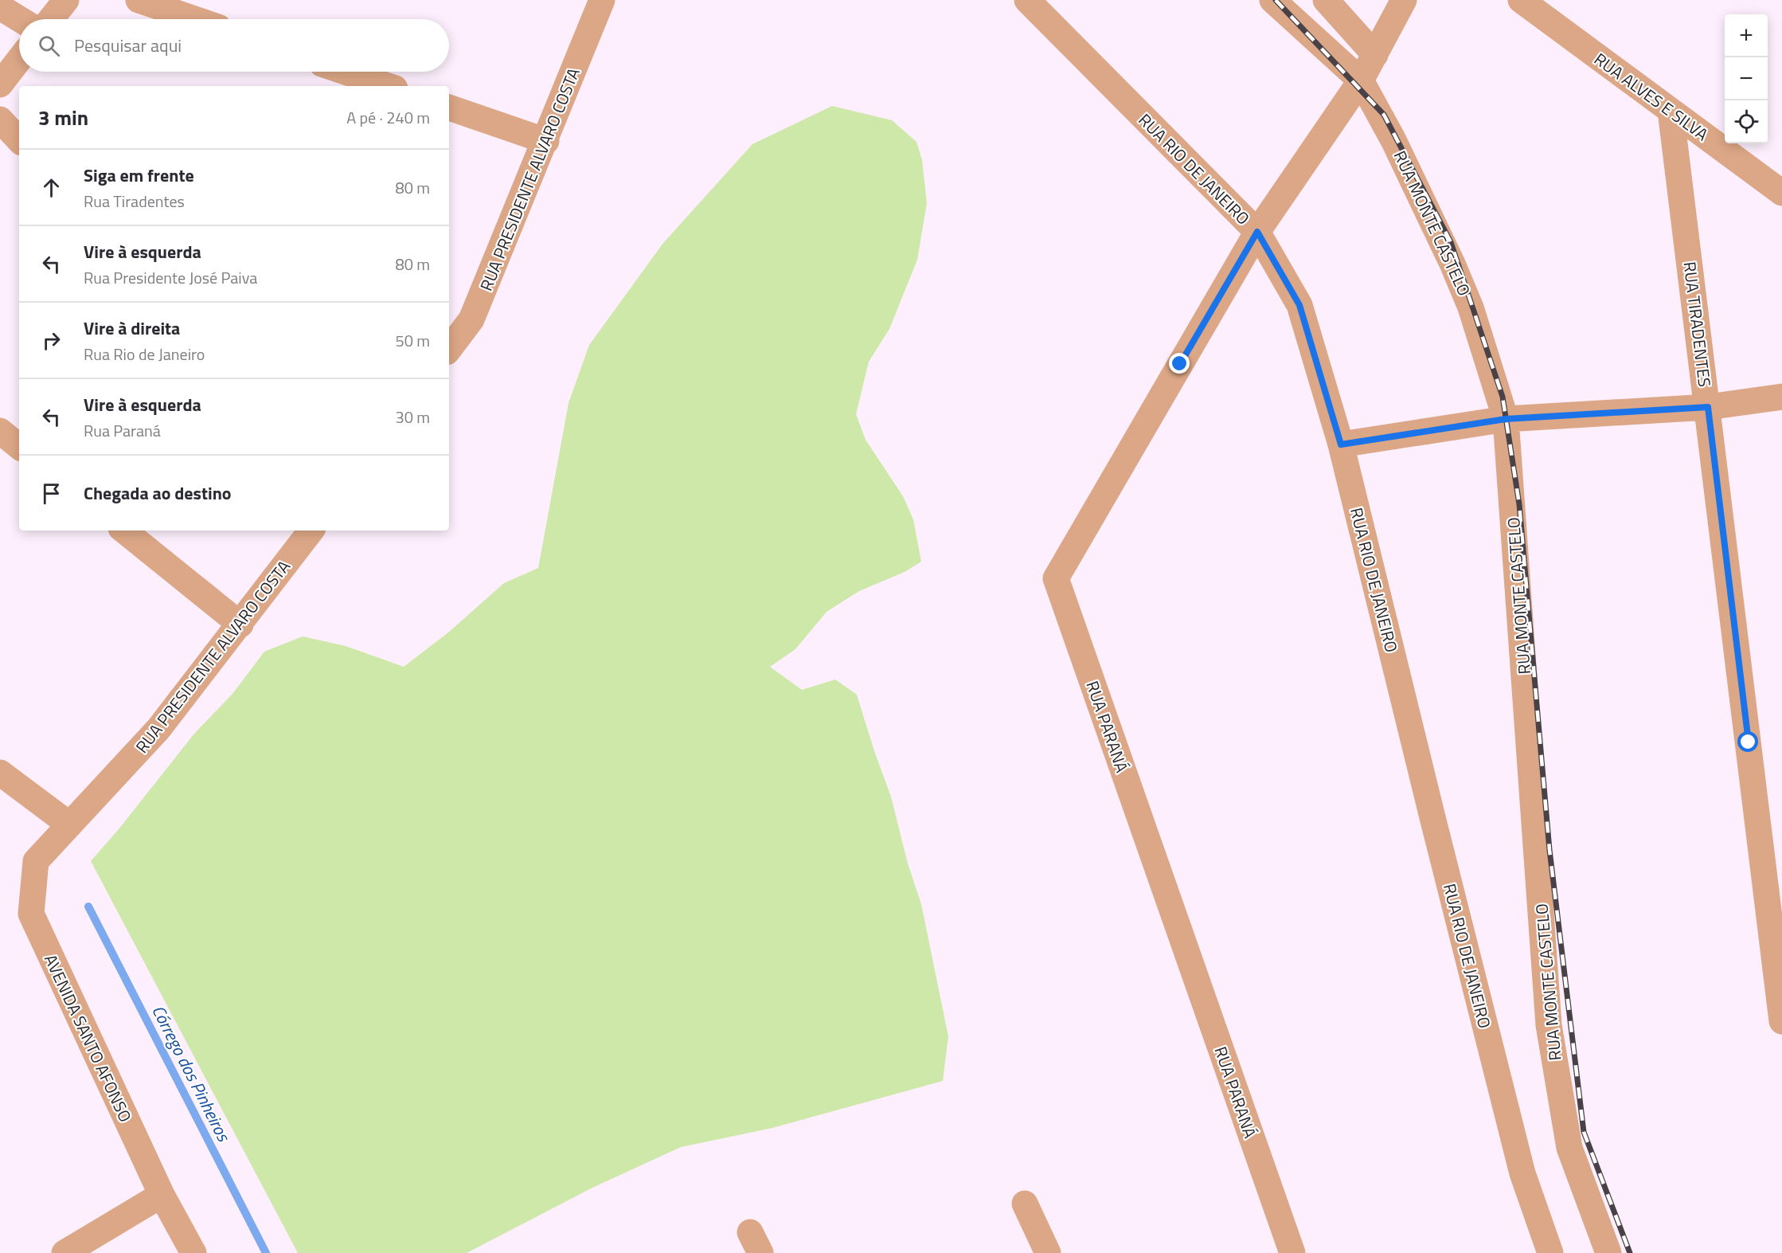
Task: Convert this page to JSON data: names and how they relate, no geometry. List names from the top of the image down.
{
  "streets": {
    "street": [
      "RUA ALVES E SILVA",
      "RUA RIO DE JANEIRO",
      "RUA PRESIDENTE ALVARO COSTA",
      "RUA MONTE CASTELO",
      "RUA TIRADENTES",
      "RUA PARANÁ",
      "AVENIDA SANTO AFONSO"
    ]
  },
  "crossings": [
    ["RUA ALVES E SILVA", "RUA TIRADENTES"],
    ["RUA RIO DE JANEIRO", "RUA PARANÁ"],
    ["RUA PRESIDENTE ALVARO COSTA", "AVENIDA SANTO AFONSO"],
    ["RUA MONTE CASTELO", "RUA PARANÁ"]
  ],
  "water": ["Córrego dos Pinheiros"],
  "page": {
    "map_buttons": ["+", "−"],
    "search": "Pesquisar aqui",
    "heading": ["3 min", "A pé · 240 m"],
    "list": [
      ["Siga em frente", "Rua Tiradentes", "80 m"],
      ["Vire à esquerda", "Rua Presidente José Paiva", "80 m"],
      ["Vire à direita", "Rua Rio de Janeiro", "50 m"],
      ["Vire à esquerda", "Rua Paraná", "30 m"],
      "Chegada ao destino"
    ]
  }
}
